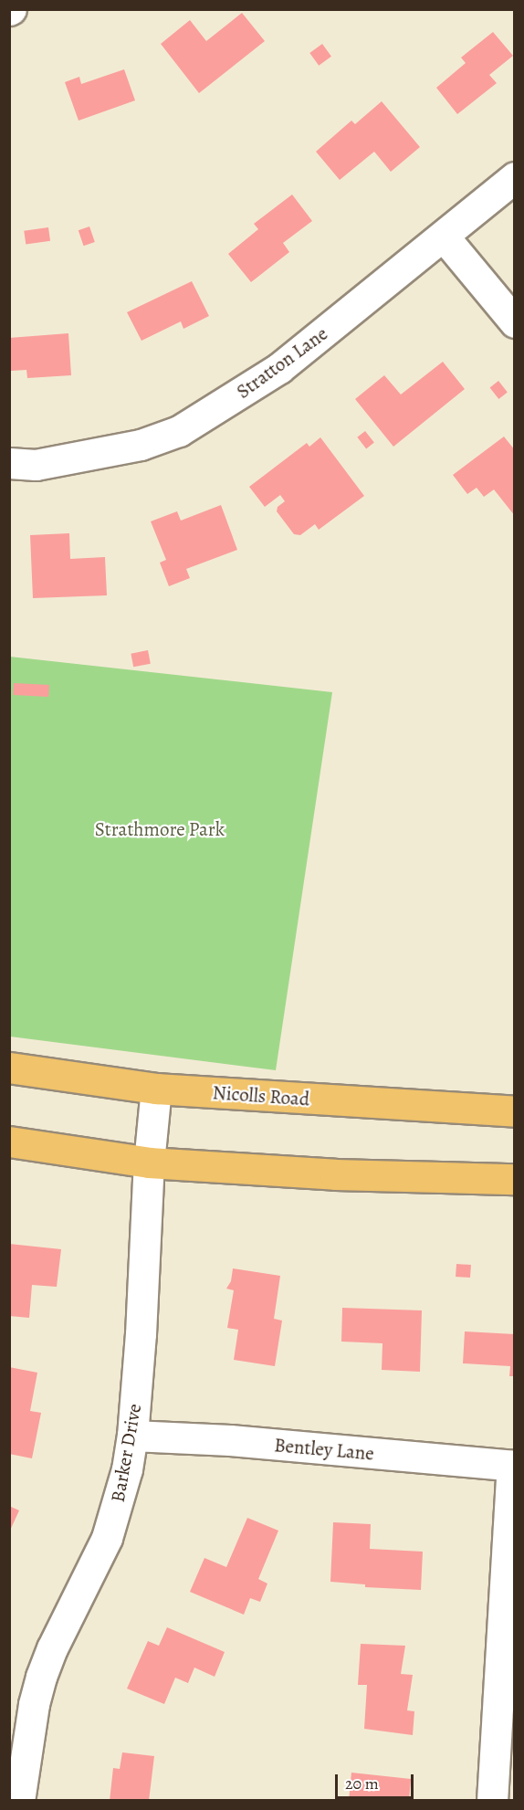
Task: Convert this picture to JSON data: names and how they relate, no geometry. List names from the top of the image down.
{
  "streets": {
    "highway": ["Nicolls Road"],
    "street": ["Stratton Lane", "Bentley Lane", "Barker Drive"]
  },
  "crossings": [
    ["Nicolls Road", "Barker Drive"],
    ["Bentley Lane", "Barker Drive"]
  ],
  "parks": ["Strathmore Park"],
  "scale_bar": "20 m"
}
